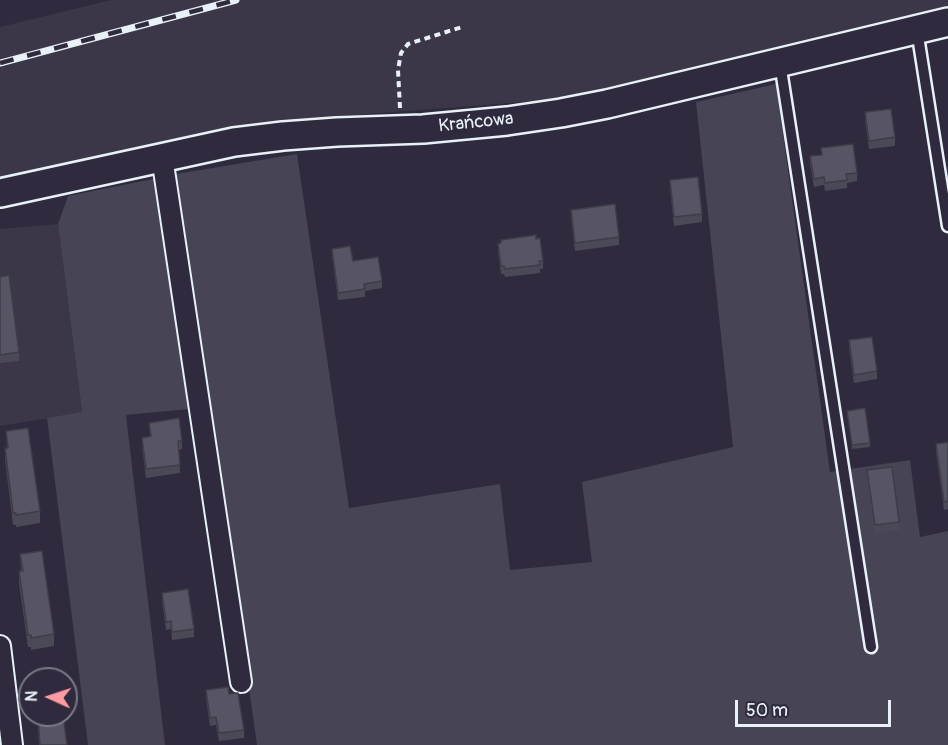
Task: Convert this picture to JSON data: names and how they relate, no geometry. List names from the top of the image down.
{
  "streets": {
    "street": ["Krańcowa"]
  },
  "scale_bar": "50 m",
  "north": "left"
}
